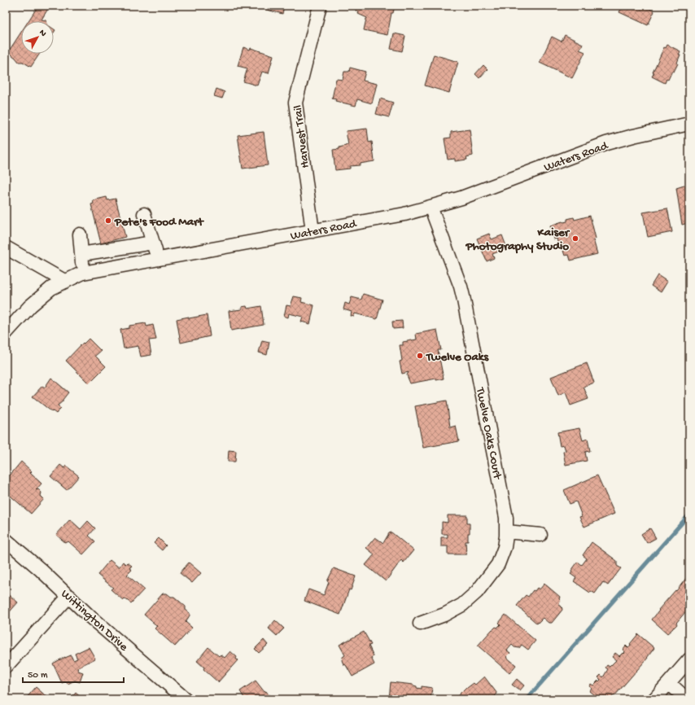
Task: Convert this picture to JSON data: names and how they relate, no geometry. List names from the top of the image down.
{
  "streets": {
    "street": [
      "Harvest Trail",
      "Waters Road",
      "Twelve Oaks Court",
      "Wittington Drive"
    ]
  },
  "crossings": [
    ["Harvest Trail", "Waters Road"],
    ["Waters Road", "Twelve Oaks Court"]
  ],
  "places": ["Pete's Food Mart", "Kaiser Photography Studio", "Twelve Oaks"],
  "scale_bar": "50 m",
  "north": "top right"
}
